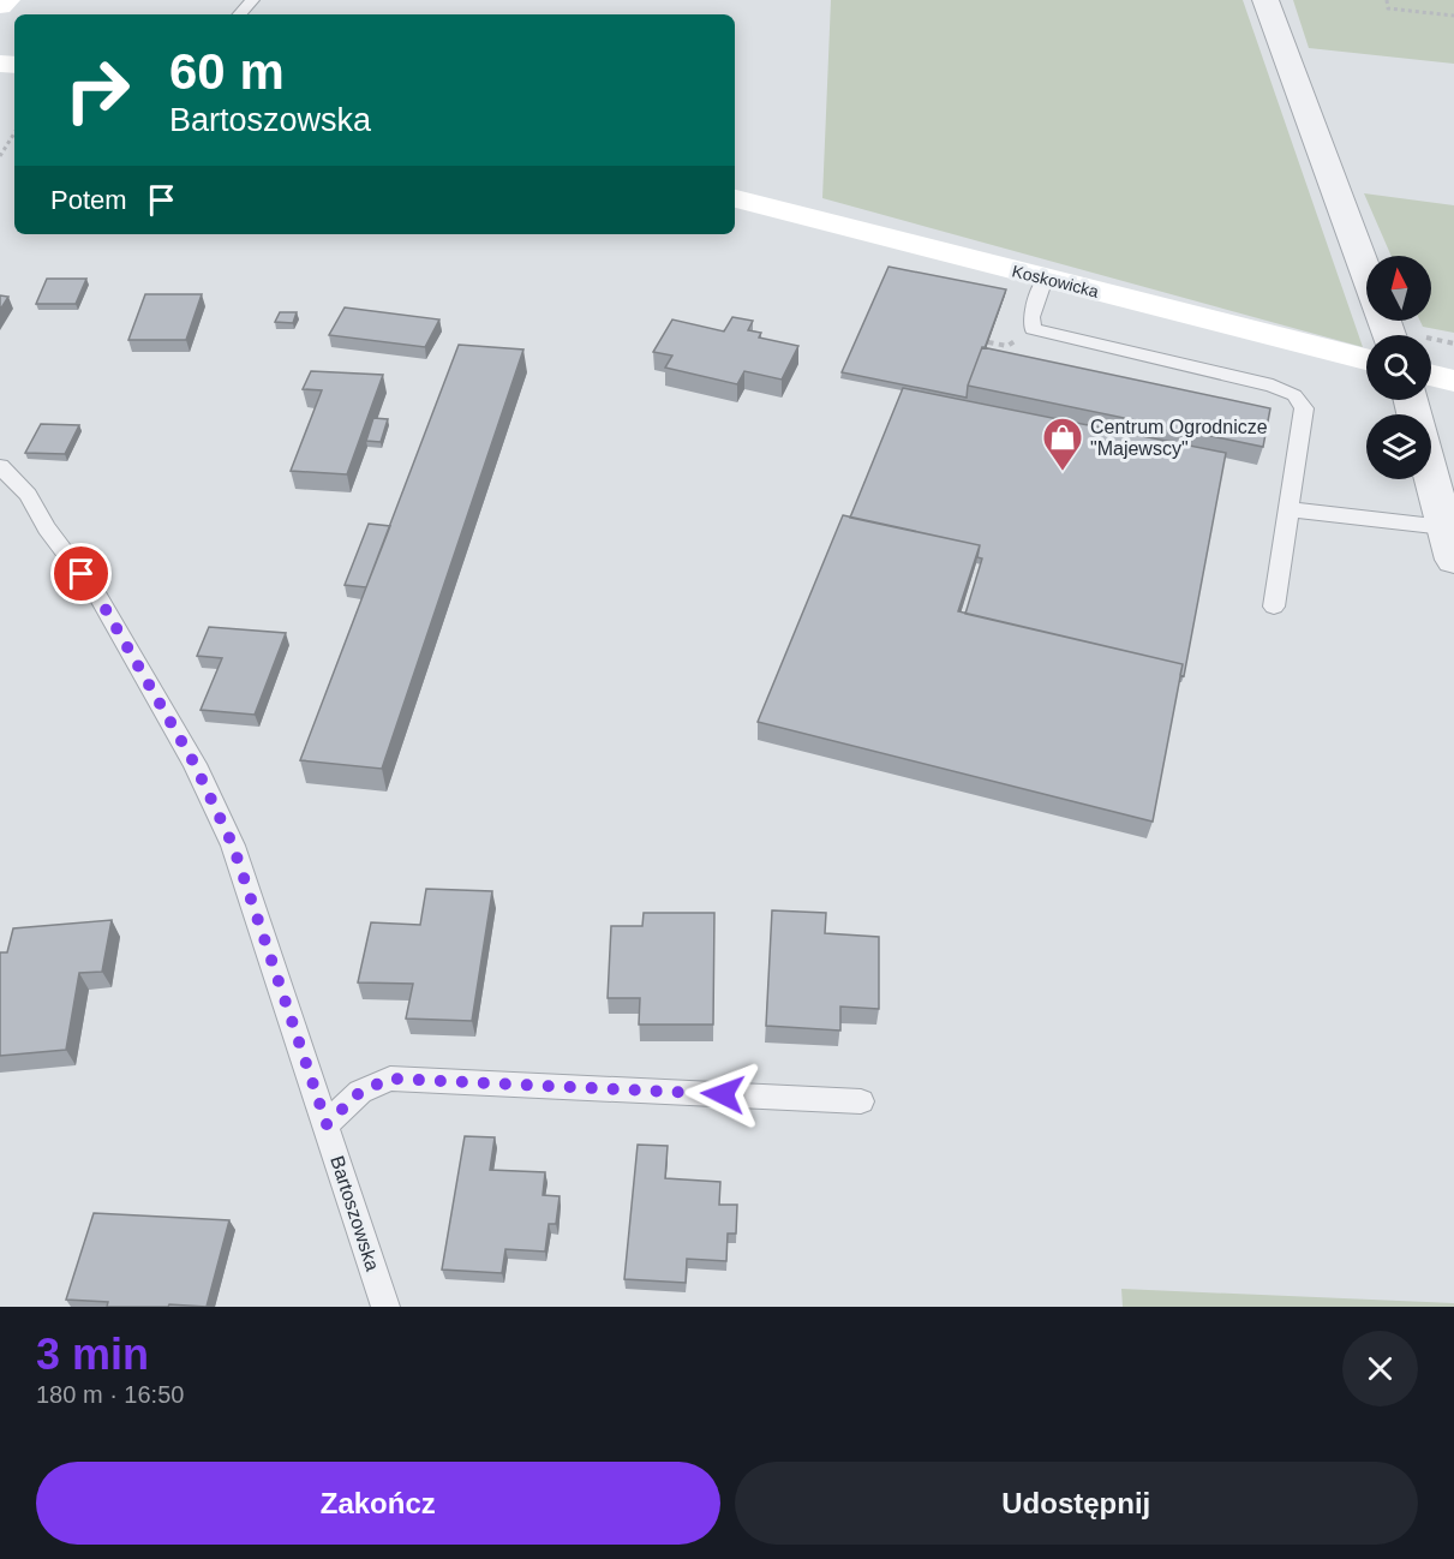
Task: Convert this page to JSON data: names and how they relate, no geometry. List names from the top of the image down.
{
  "streets": {
    "street": ["Koskowicka"],
    "lane": ["Bartoszowska"]
  },
  "places": {
    "shop": ["Centrum Ogrodnicze \"Majewscy\""]
  },
  "north": "top",
  "page": {
    "turn": ["60 m", "Bartoszowska"],
    "then": "Potem",
    "heading": ["3 min", "180 m · 16:50"],
    "buttons": ["Zakończ", "Udostępnij"]
  }
}
